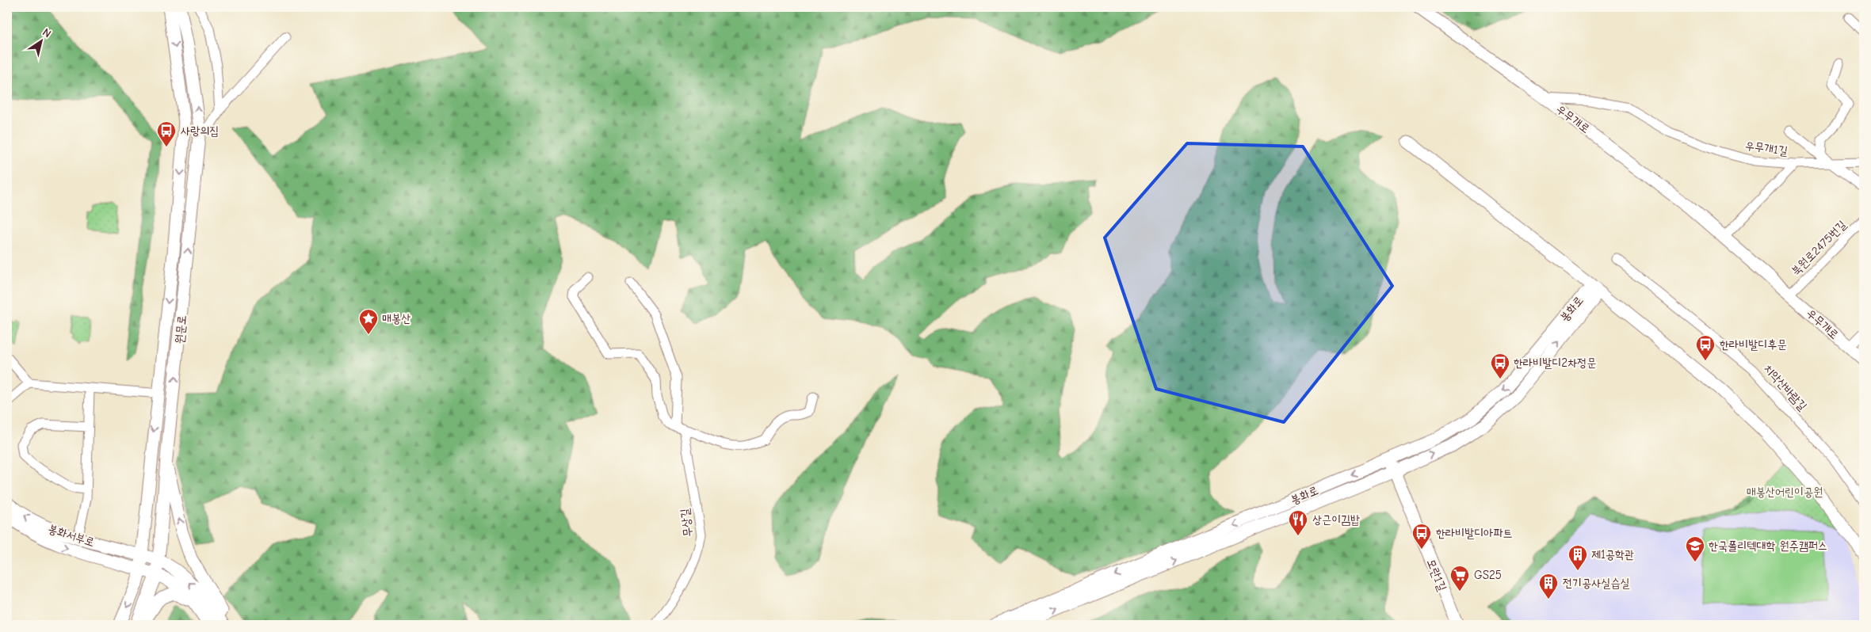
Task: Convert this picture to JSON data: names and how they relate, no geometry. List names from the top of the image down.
{
  "streets": {
    "street": [
      "우무개로",
      "우무개1길",
      "북원로2475번길",
      "봉화로",
      "원문로",
      "치악산바람길",
      "무상길",
      "봉화서부로",
      "모란1길"
    ]
  },
  "crossings": [
    ["우무개로", "우무개1길"],
    ["우무개로", "북원로2475번길"],
    ["봉화로", "모란1길"],
    ["원문로", "봉화서부로"]
  ],
  "parks": ["매봉산어린이공원"],
  "places": {
    "bus stop": [
      "사랑의집",
      "한라비발디후문",
      "한라비발디2차정문",
      "한라비발디아파트"
    ],
    "place": ["매봉산"],
    "restaurant": ["상근이김밥"],
    "school or university": ["한국폴리텍대학 원주캠퍼스"],
    "building": ["제1공학관", "전기공사실습실"],
    "supermarket": ["GS25"]
  },
  "north": "top right"
}
